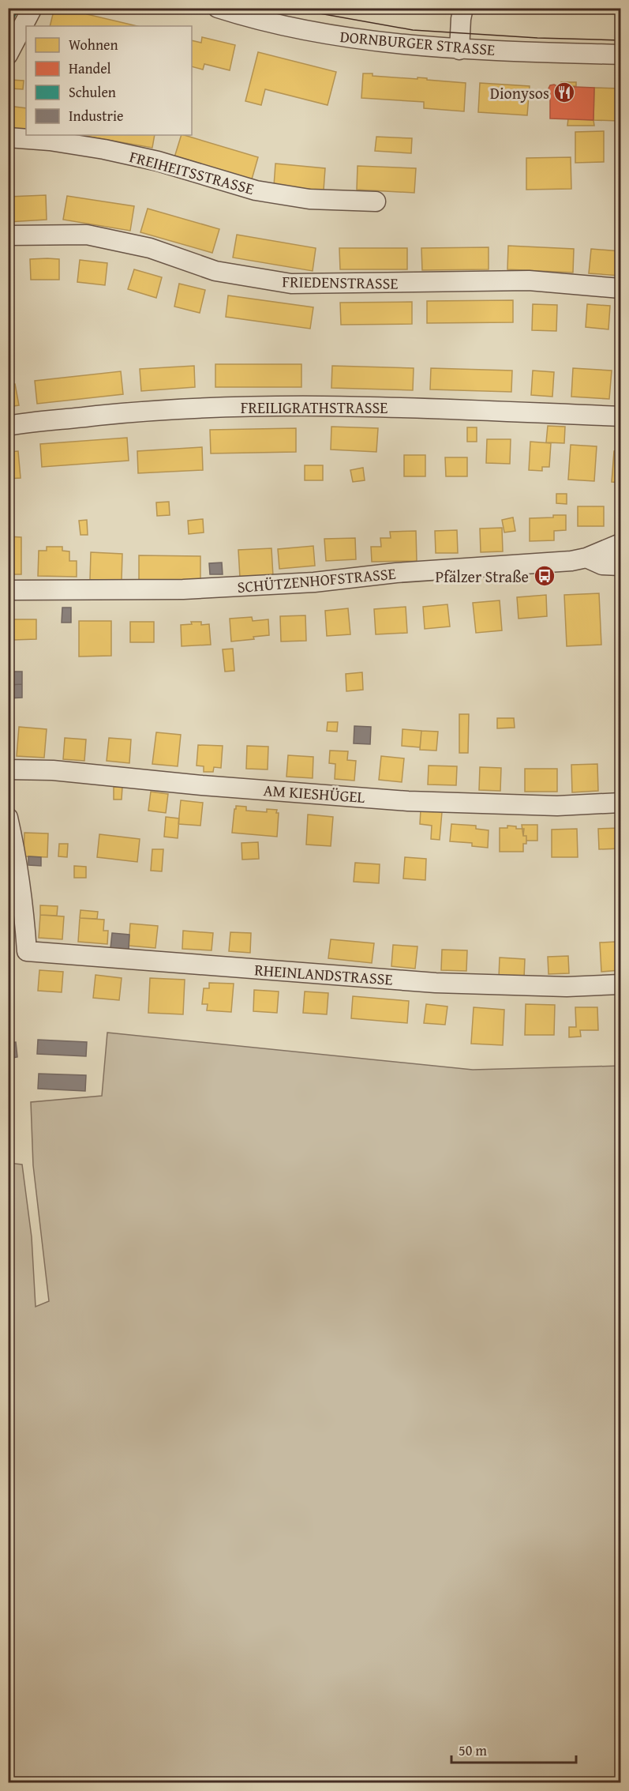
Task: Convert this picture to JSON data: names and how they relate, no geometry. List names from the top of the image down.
{
  "streets": {
    "street": [
      "DORNBURGER STRASSE",
      "FREIHEITSSTRASSE",
      "FRIEDENSTRASSE",
      "FREILIGRATHSTRASSE",
      "SCHÜTZENHOFSTRASSE",
      "AM KIESHÜGEL",
      "RHEINLANDSTRASSE"
    ]
  },
  "places": {
    "restaurant": ["Dionysos"],
    "bus stop": ["Pfälzer Straße"]
  },
  "legend": [
    "Wohnen",
    "Handel",
    "Schulen",
    "Industrie"
  ],
  "scale_bar": "50 m"
}
